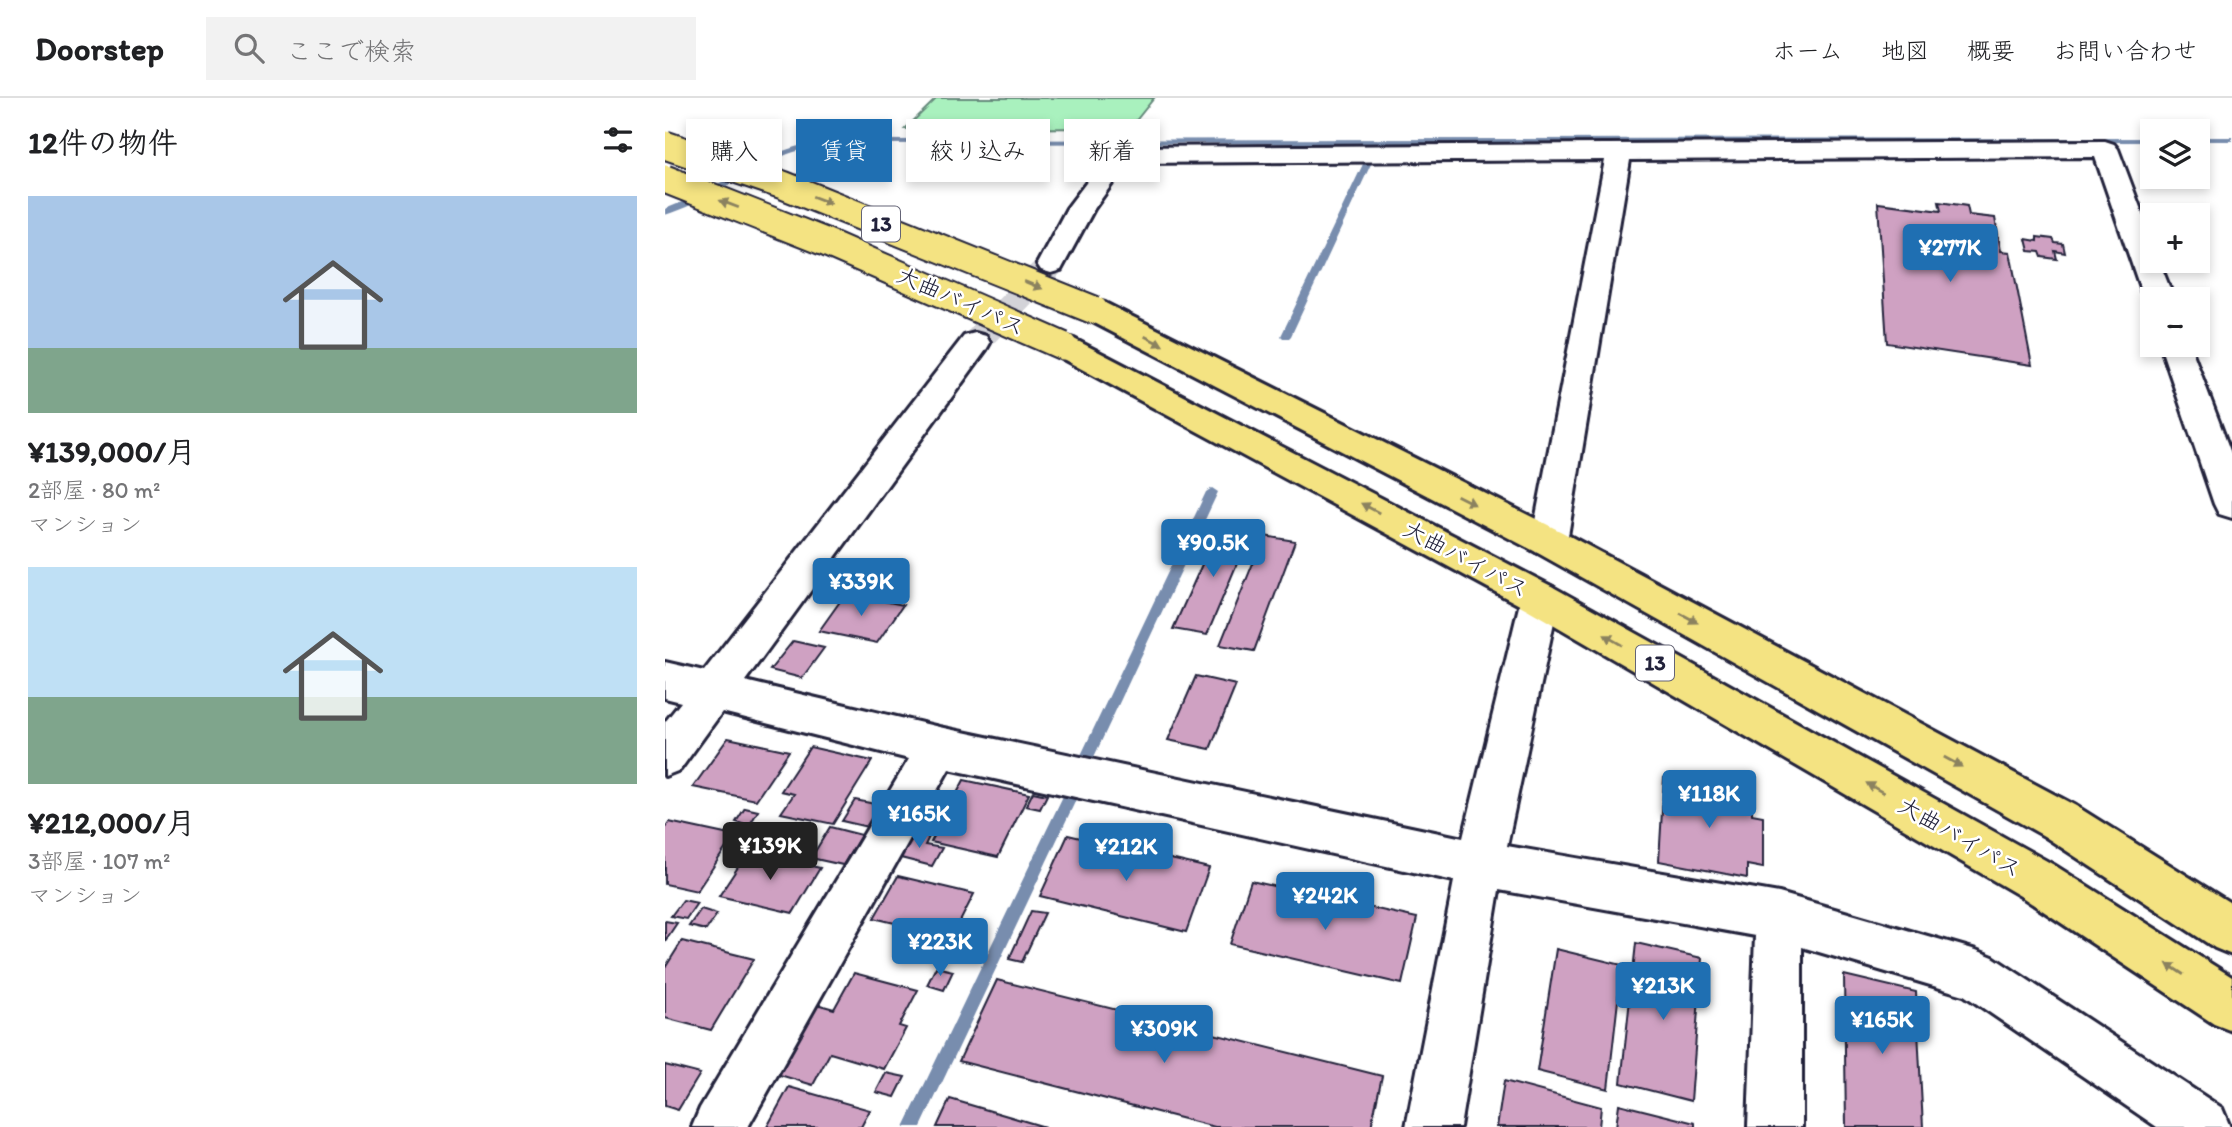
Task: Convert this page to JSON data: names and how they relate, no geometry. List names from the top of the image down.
{
  "streets": {
    "highway": ["13", "大曲バイパス"]
  },
  "page": {
    "header": "Doorstep",
    "search": "ここで検索",
    "nav": [
      "ホーム",
      "地図",
      "概要",
      "お問い合わせ"
    ],
    "heading": "12件の物件",
    "map_buttons": ["+", "−"],
    "chip": [
      "購入",
      "賃貸",
      "絞り込み",
      "新着"
    ],
    "list": [
      {
        "name": "¥139,000/月",
        "note": "2部屋 · 80 m² · マンション"
      },
      {
        "name": "¥212,000/月",
        "note": "3部屋 · 107 m² · マンション"
      }
    ],
    "price": [
      "¥277K",
      "¥90.5K",
      "¥339K",
      "¥118K",
      "¥165K",
      "¥139K",
      "¥212K",
      "¥242K",
      "¥223K",
      "¥213K",
      "¥165K",
      "¥309K"
    ]
  }
}
